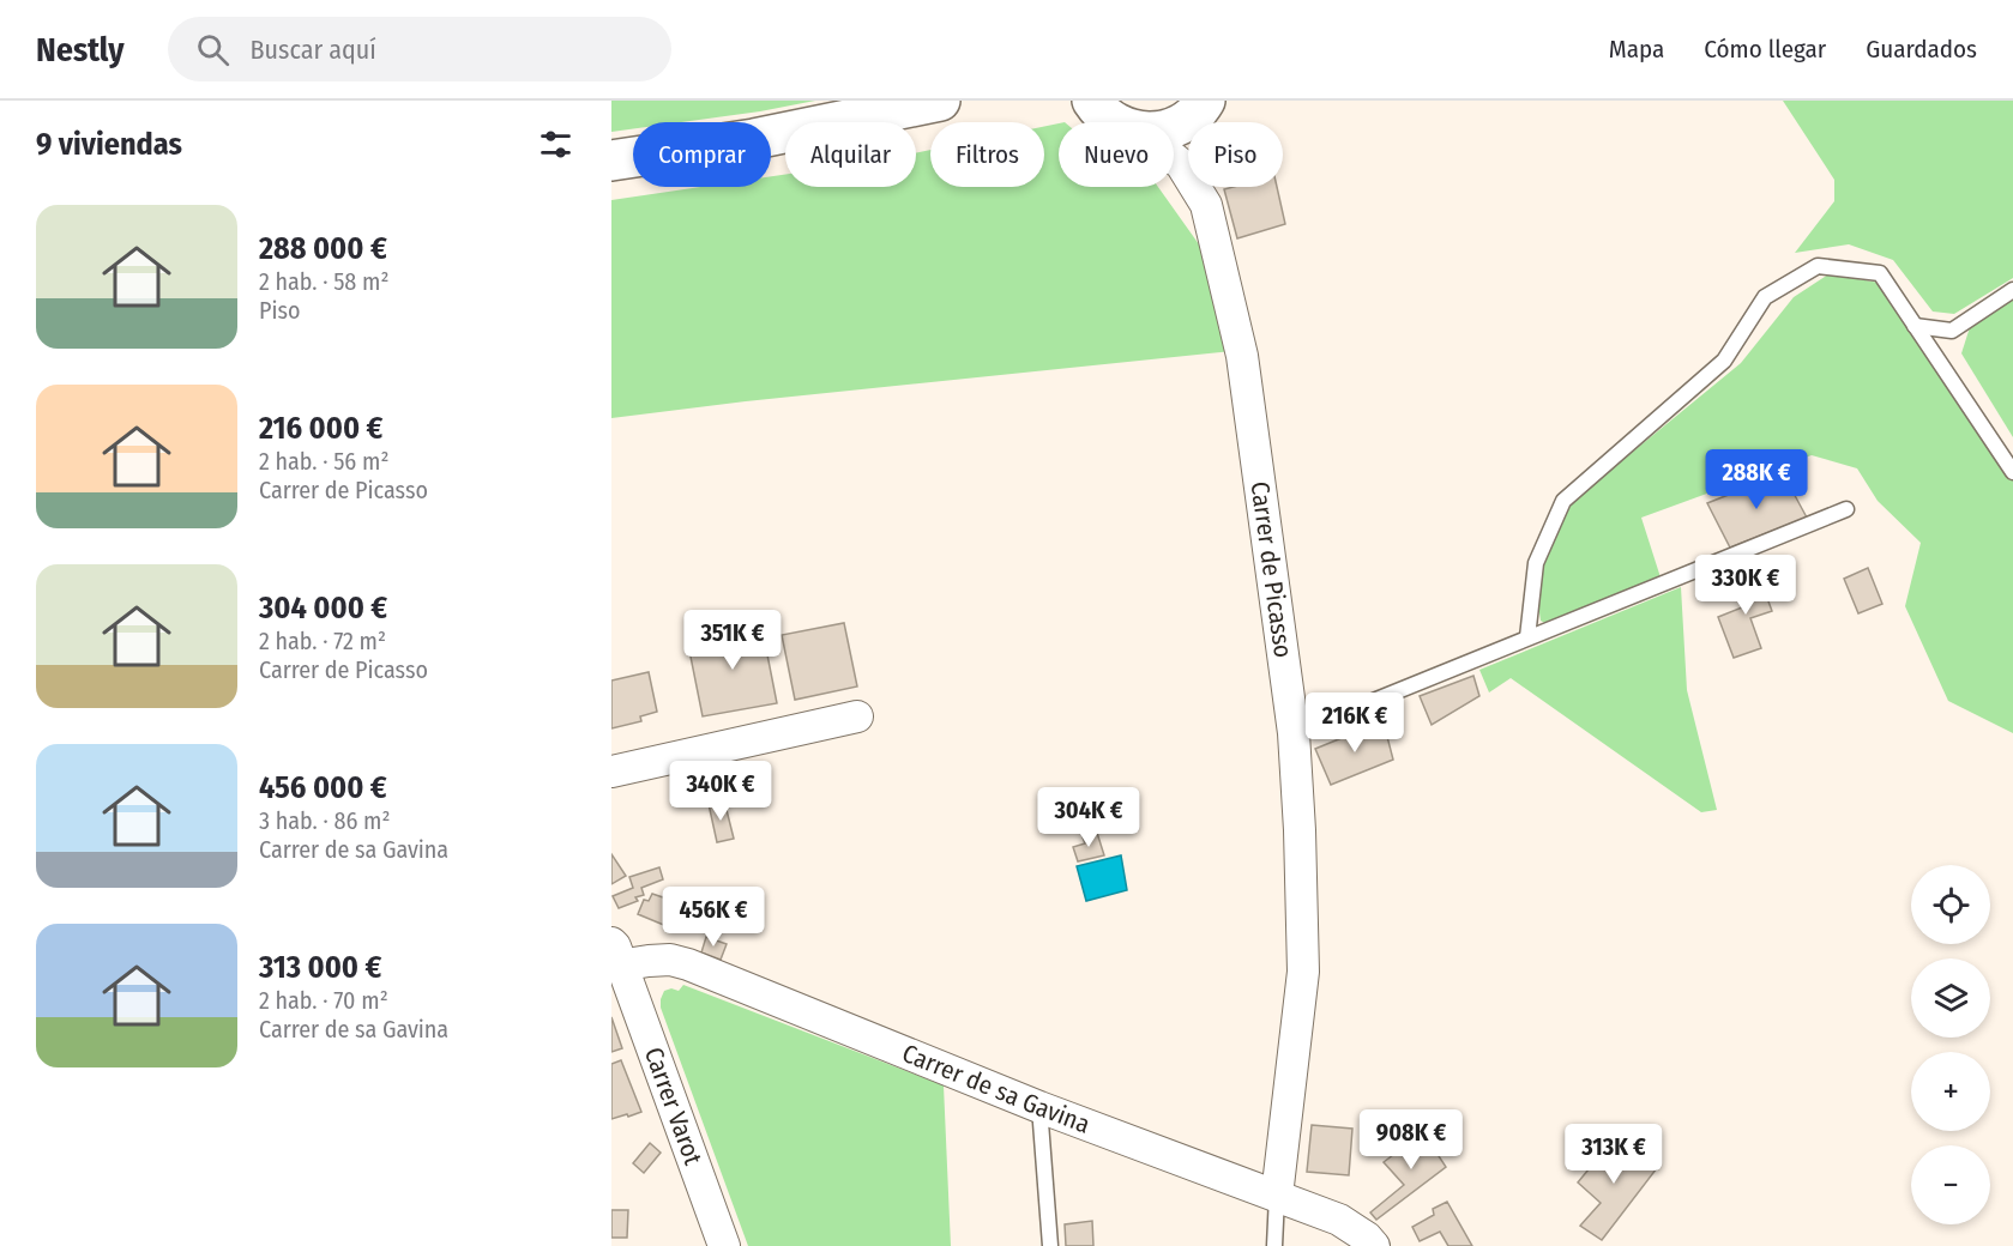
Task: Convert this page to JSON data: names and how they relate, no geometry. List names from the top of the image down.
{
  "streets": {
    "street": ["Carrer de Picasso", "Carrer de sa Gavina", "Carrer Varot"]
  },
  "crossings": [
    ["Carrer de Picasso", "Carrer de sa Gavina"],
    ["Carrer de sa Gavina", "Carrer Varot"]
  ],
  "page": {
    "header": "Nestly",
    "search": "Buscar aquí",
    "nav": ["Mapa", "Cómo llegar", "Guardados"],
    "heading": "9 viviendas",
    "chip": [
      "Comprar",
      "Alquilar",
      "Filtros",
      "Nuevo",
      "Piso"
    ],
    "list": [
      {
        "name": "288 000 €",
        "note": "2 hab. · 58 m² · Piso"
      },
      {
        "name": "216 000 €",
        "note": "2 hab. · 56 m² · Carrer de Picasso"
      },
      {
        "name": "304 000 €",
        "note": "2 hab. · 72 m² · Carrer de Picasso"
      },
      {
        "name": "456 000 €",
        "note": "3 hab. · 86 m² · Carrer de sa Gavina"
      },
      {
        "name": "313 000 €",
        "note": "2 hab. · 70 m² · Carrer de sa Gavina"
      }
    ],
    "price": [
      "288K €",
      "330K €",
      "351K €",
      "216K €",
      "340K €",
      "304K €",
      "456K €",
      "908K €",
      "313K €"
    ],
    "map_buttons": ["+", "−"]
  }
}
